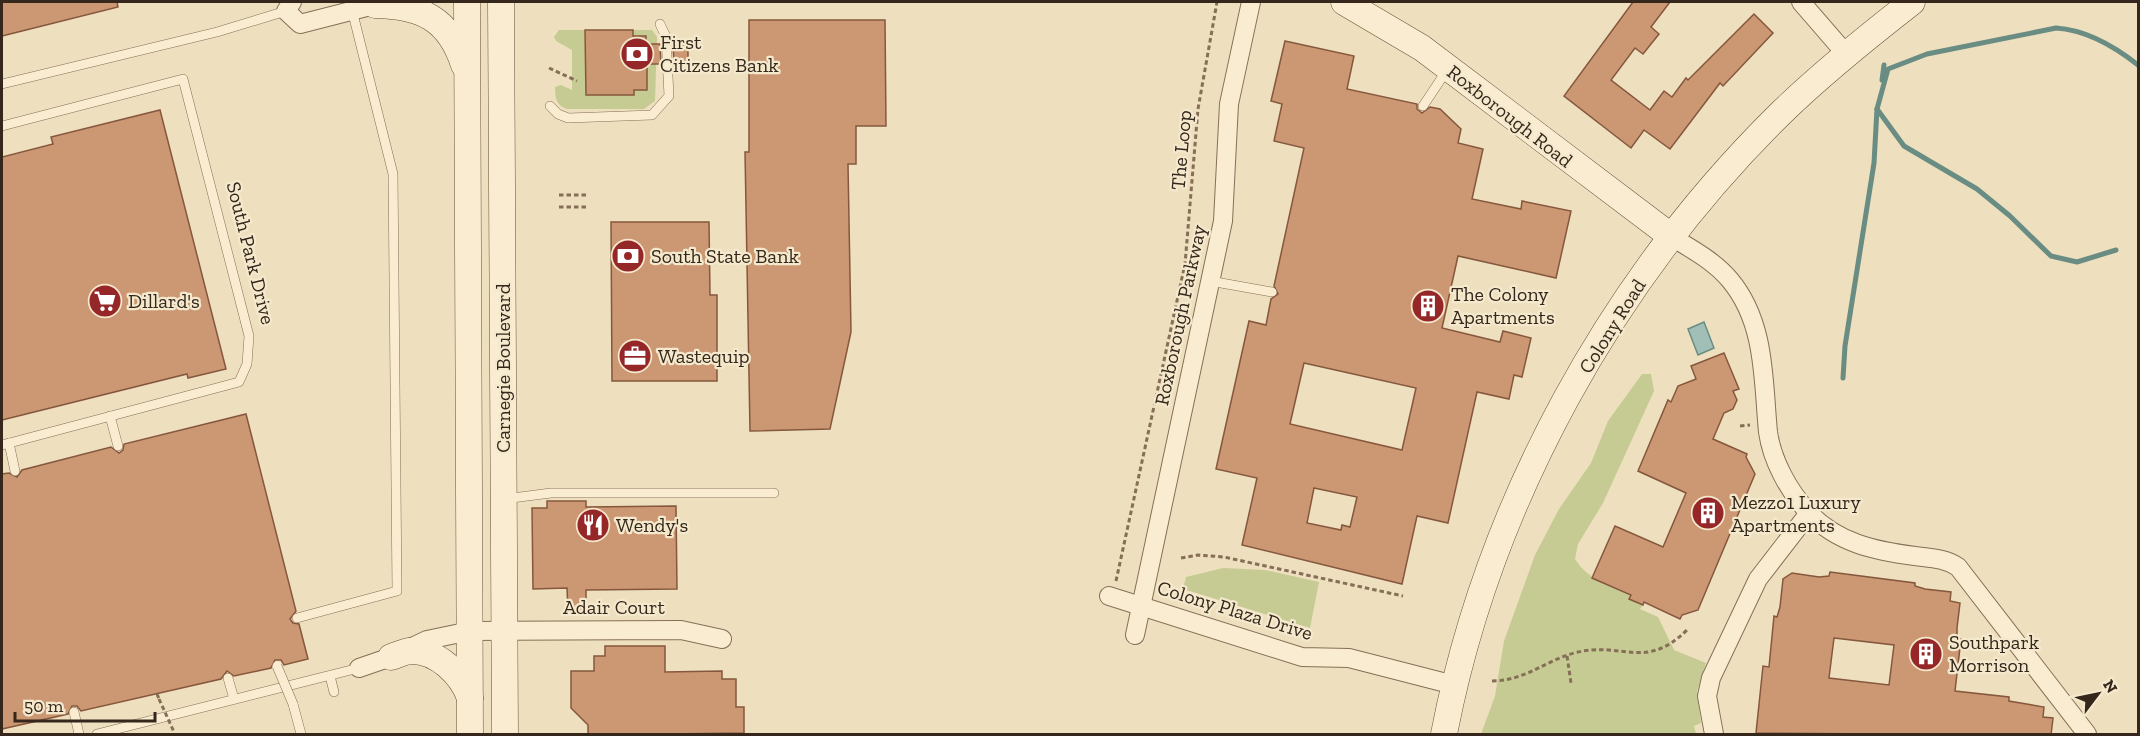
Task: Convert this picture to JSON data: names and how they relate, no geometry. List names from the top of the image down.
{
  "streets": {
    "street": [
      "Roxborough Road",
      "Roxborough Parkway",
      "Colony Road",
      "Carnegie Boulevard",
      "Adair Court",
      "Colony Plaza Drive"
    ],
    "lane": ["South Park Drive"],
    "path": ["The Loop"]
  },
  "crossings": [
    ["Roxborough Road", "Colony Road"],
    ["The Loop", "Colony Plaza Drive"],
    ["Roxborough Parkway", "Colony Plaza Drive"],
    ["Colony Road", "Colony Plaza Drive"],
    ["Carnegie Boulevard", "Adair Court"]
  ],
  "places": {
    "bank": ["First Citizens Bank", "South State Bank"],
    "supermarket": ["Dillard's"],
    "building": ["The Colony Apartments", "Mezzo1 Luxury Apartments", "Southpark Morrison"],
    "office": ["Wastequip"],
    "restaurant": ["Wendy's"]
  },
  "scale_bar": "50 m",
  "north": "top right"
}
